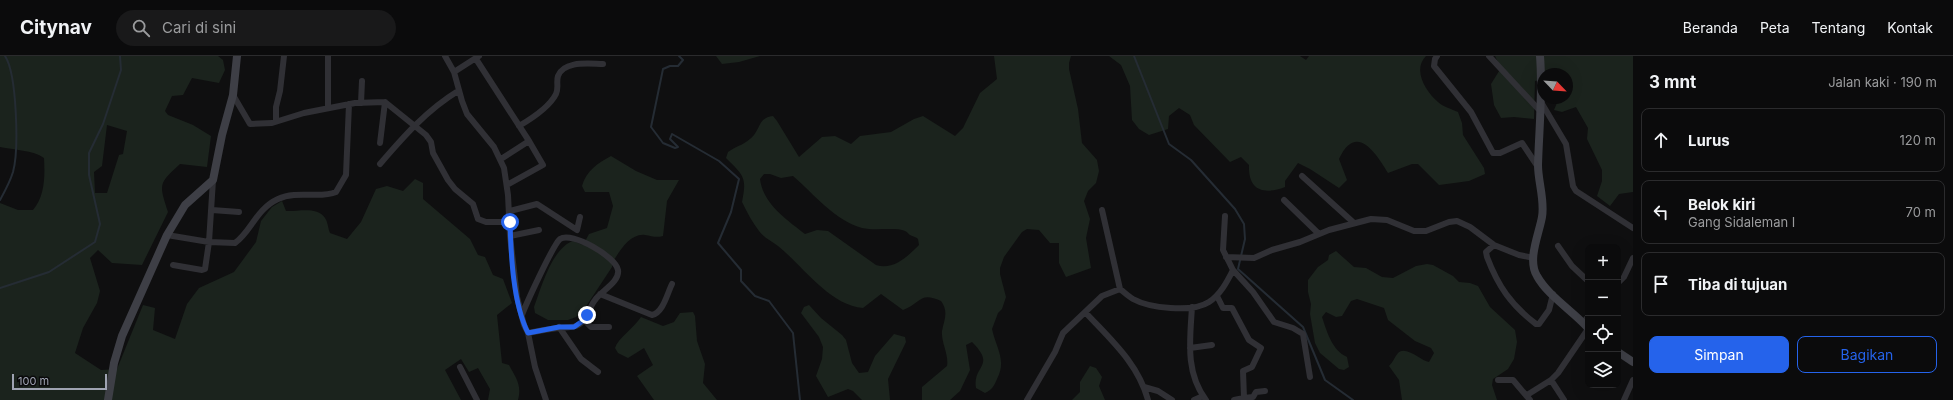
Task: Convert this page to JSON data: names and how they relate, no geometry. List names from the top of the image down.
{
  "scale_bar": "100 m",
  "north": "bottom right",
  "page": {
    "header": "Citynav",
    "search": "Cari di sini",
    "nav": [
      "Beranda",
      "Peta",
      "Tentang",
      "Kontak"
    ],
    "heading": ["3 mnt", "Jalan kaki · 190 m"],
    "list": [
      ["Lurus", "120 m"],
      ["Belok kiri", "Gang Sidaleman I", "70 m"],
      "Tiba di tujuan"
    ],
    "map_buttons": ["+", "−"],
    "buttons": ["Simpan", "Bagikan"],
    "scale": "100 m"
  }
}
